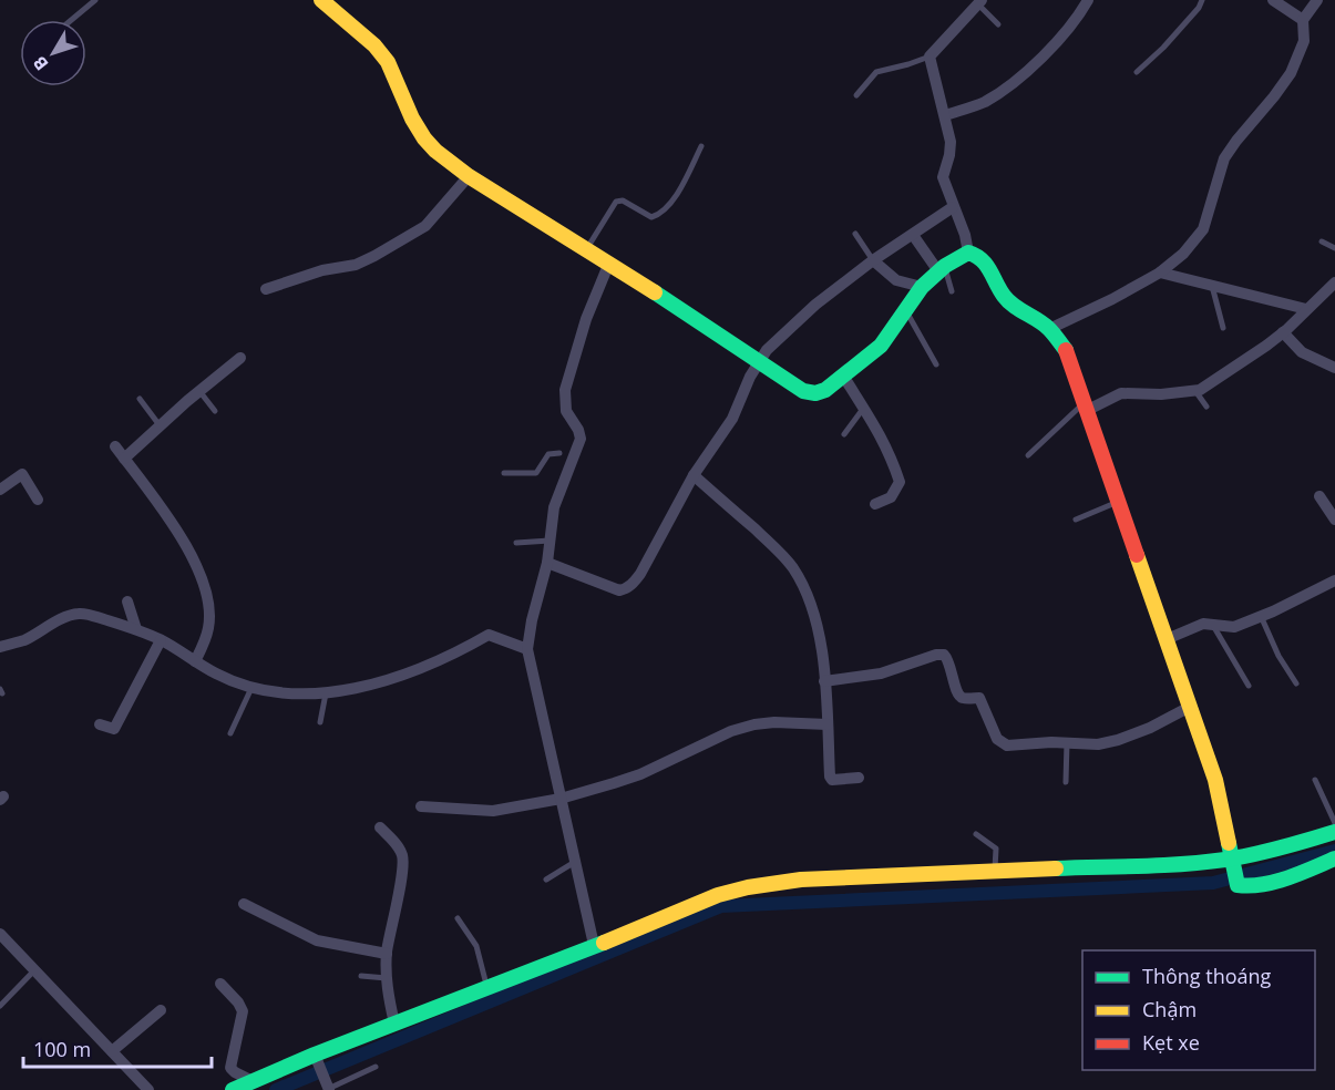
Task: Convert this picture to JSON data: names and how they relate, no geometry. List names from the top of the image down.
{
  "legend": ["Thông thoáng", "Chậm", "Kẹt xe"],
  "scale_bar": "100 m",
  "north": "bottom left"
}
